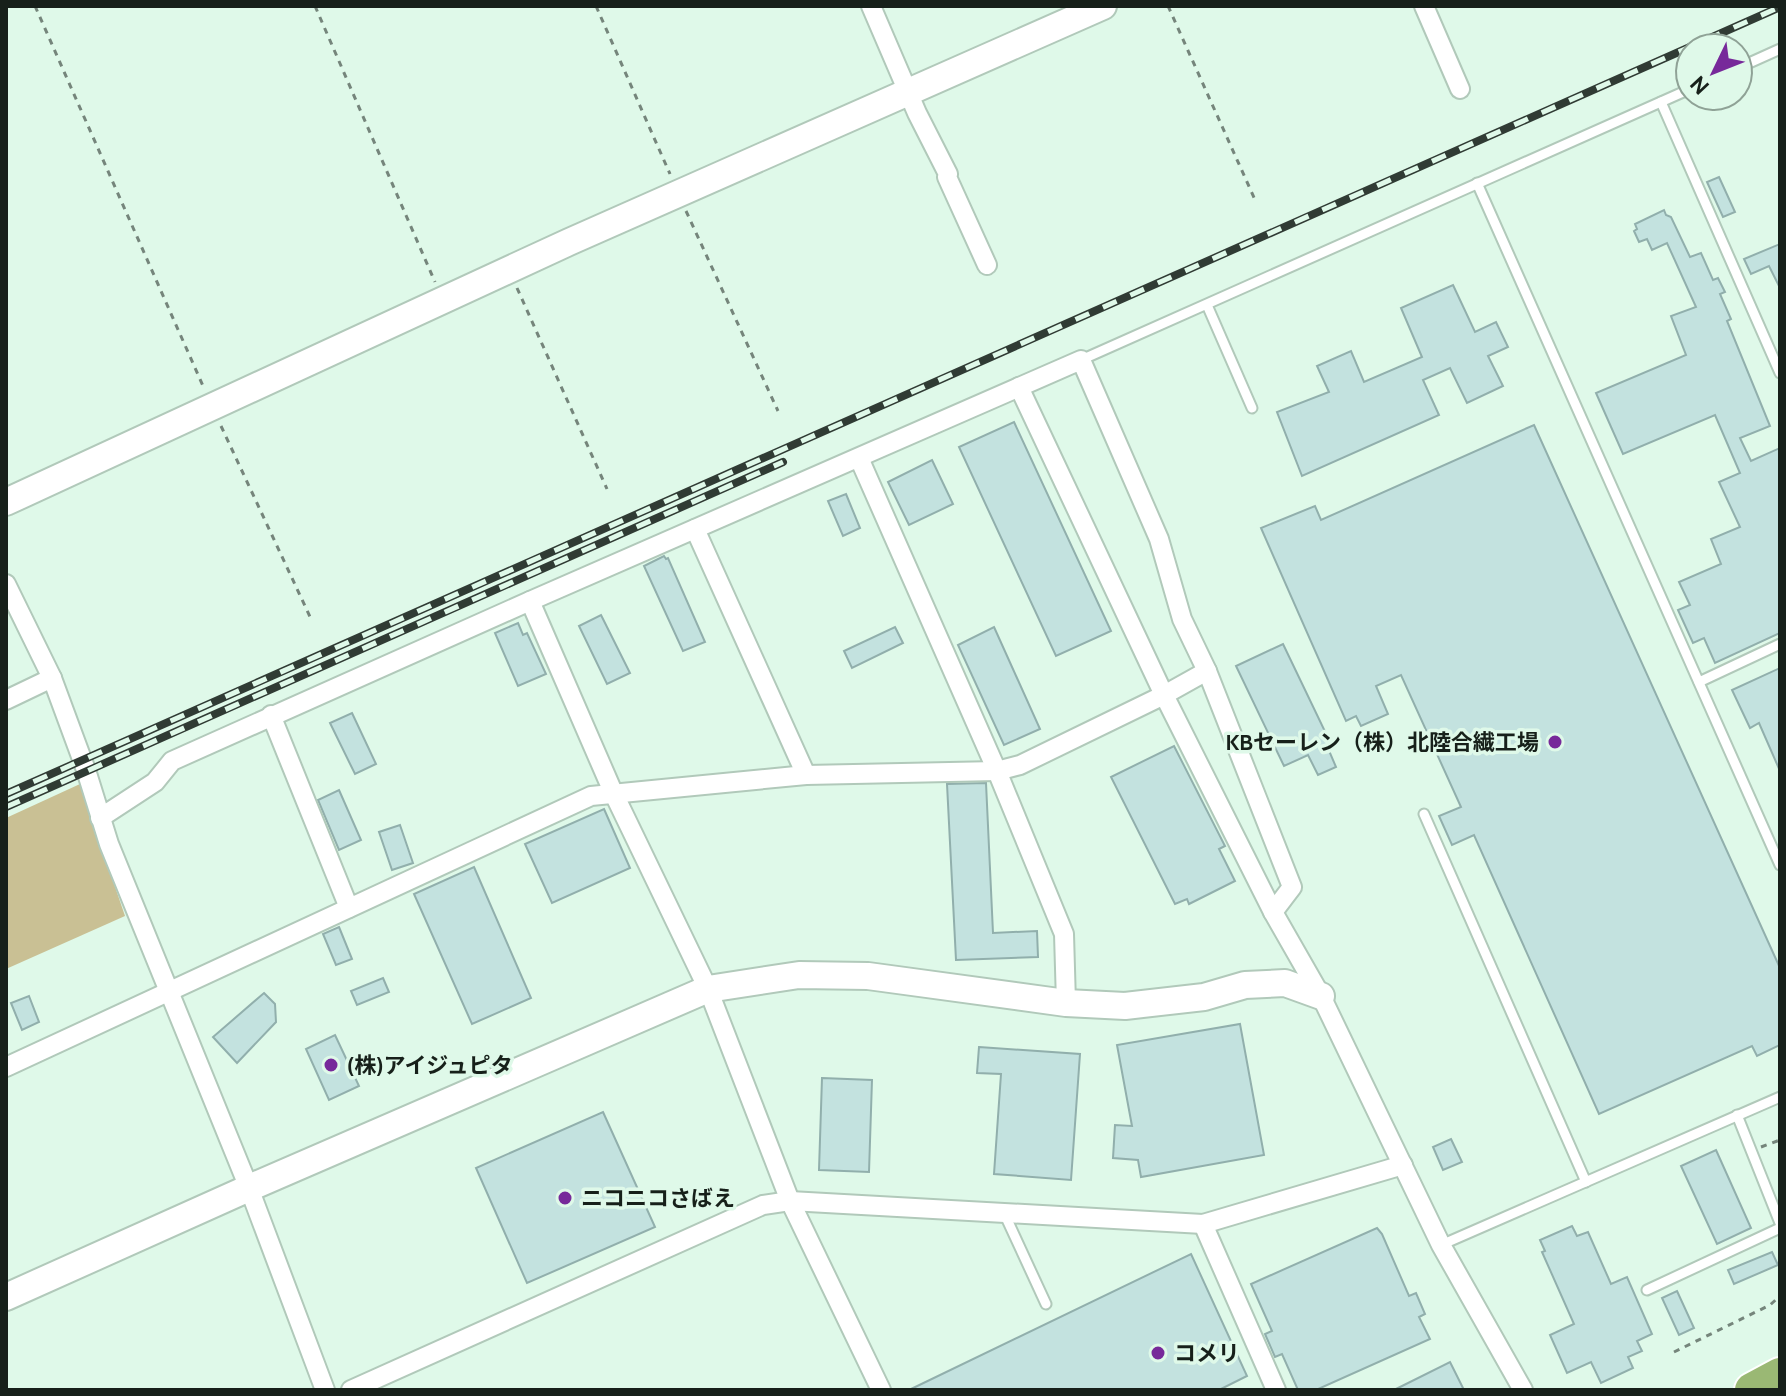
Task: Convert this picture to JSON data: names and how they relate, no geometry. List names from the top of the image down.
{
  "places": [
    "KBセーレン（株）北陸合繊工場",
    "(株)アイジュピタ",
    "ニコニコさばえ",
    "コメリ"
  ],
  "north": "bottom left"
}
